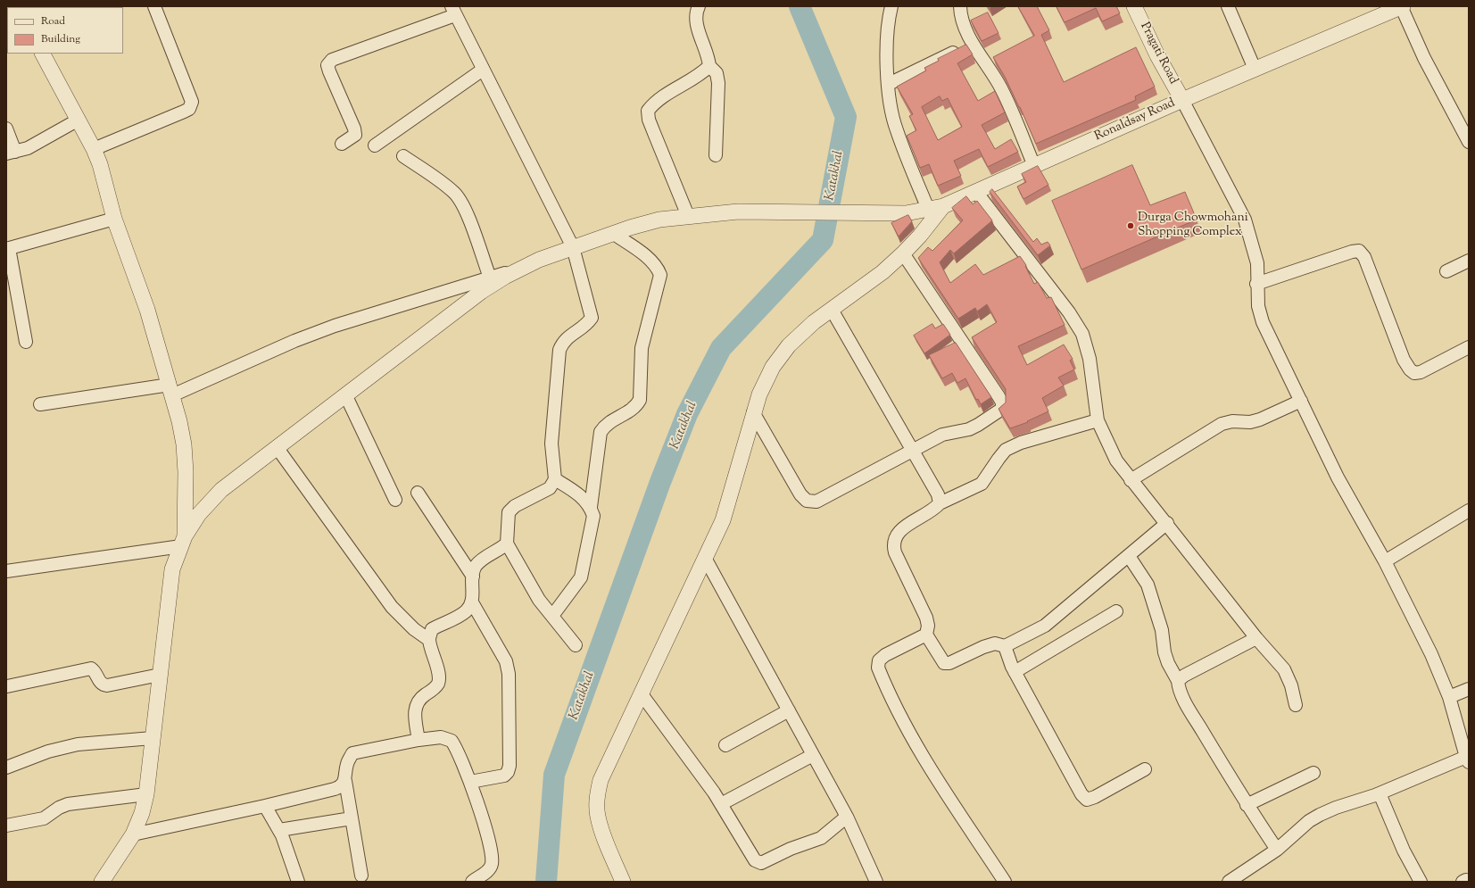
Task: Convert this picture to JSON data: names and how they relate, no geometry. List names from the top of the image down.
{
  "streets": {
    "street": ["Pragati Road", "Ronaldsay Road"]
  },
  "crossings": [
    ["Pragati Road", "Ronaldsay Road"]
  ],
  "water": ["Katakhal"],
  "places": ["Durga Chowmohani Shopping Complex"],
  "legend": ["Road", "Building"]
}
